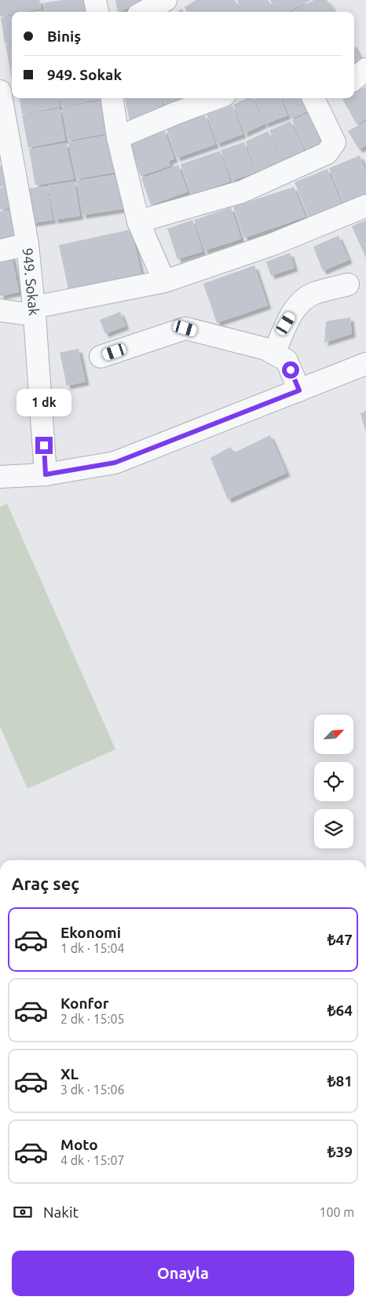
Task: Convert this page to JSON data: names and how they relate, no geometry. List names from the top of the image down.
{
  "streets": {
    "street": ["949. Sokak"]
  },
  "north": "top right",
  "page": {
    "banner": ["Biniş", "949. Sokak"],
    "bubble": "1 dk",
    "heading": "Araç seç",
    "list": [
      {
        "name": "Ekonomi",
        "note": "1 dk · 15:04",
        "value": "₺47"
      },
      {
        "name": "Konfor",
        "note": "2 dk · 15:05",
        "value": "₺64"
      },
      {
        "name": "XL",
        "note": "3 dk · 15:06",
        "value": "₺81"
      },
      {
        "name": "Moto",
        "note": "4 dk · 15:07",
        "value": "₺39"
      }
    ],
    "pay": ["Nakit", "100 m"],
    "buttons": "Onayla"
  }
}
